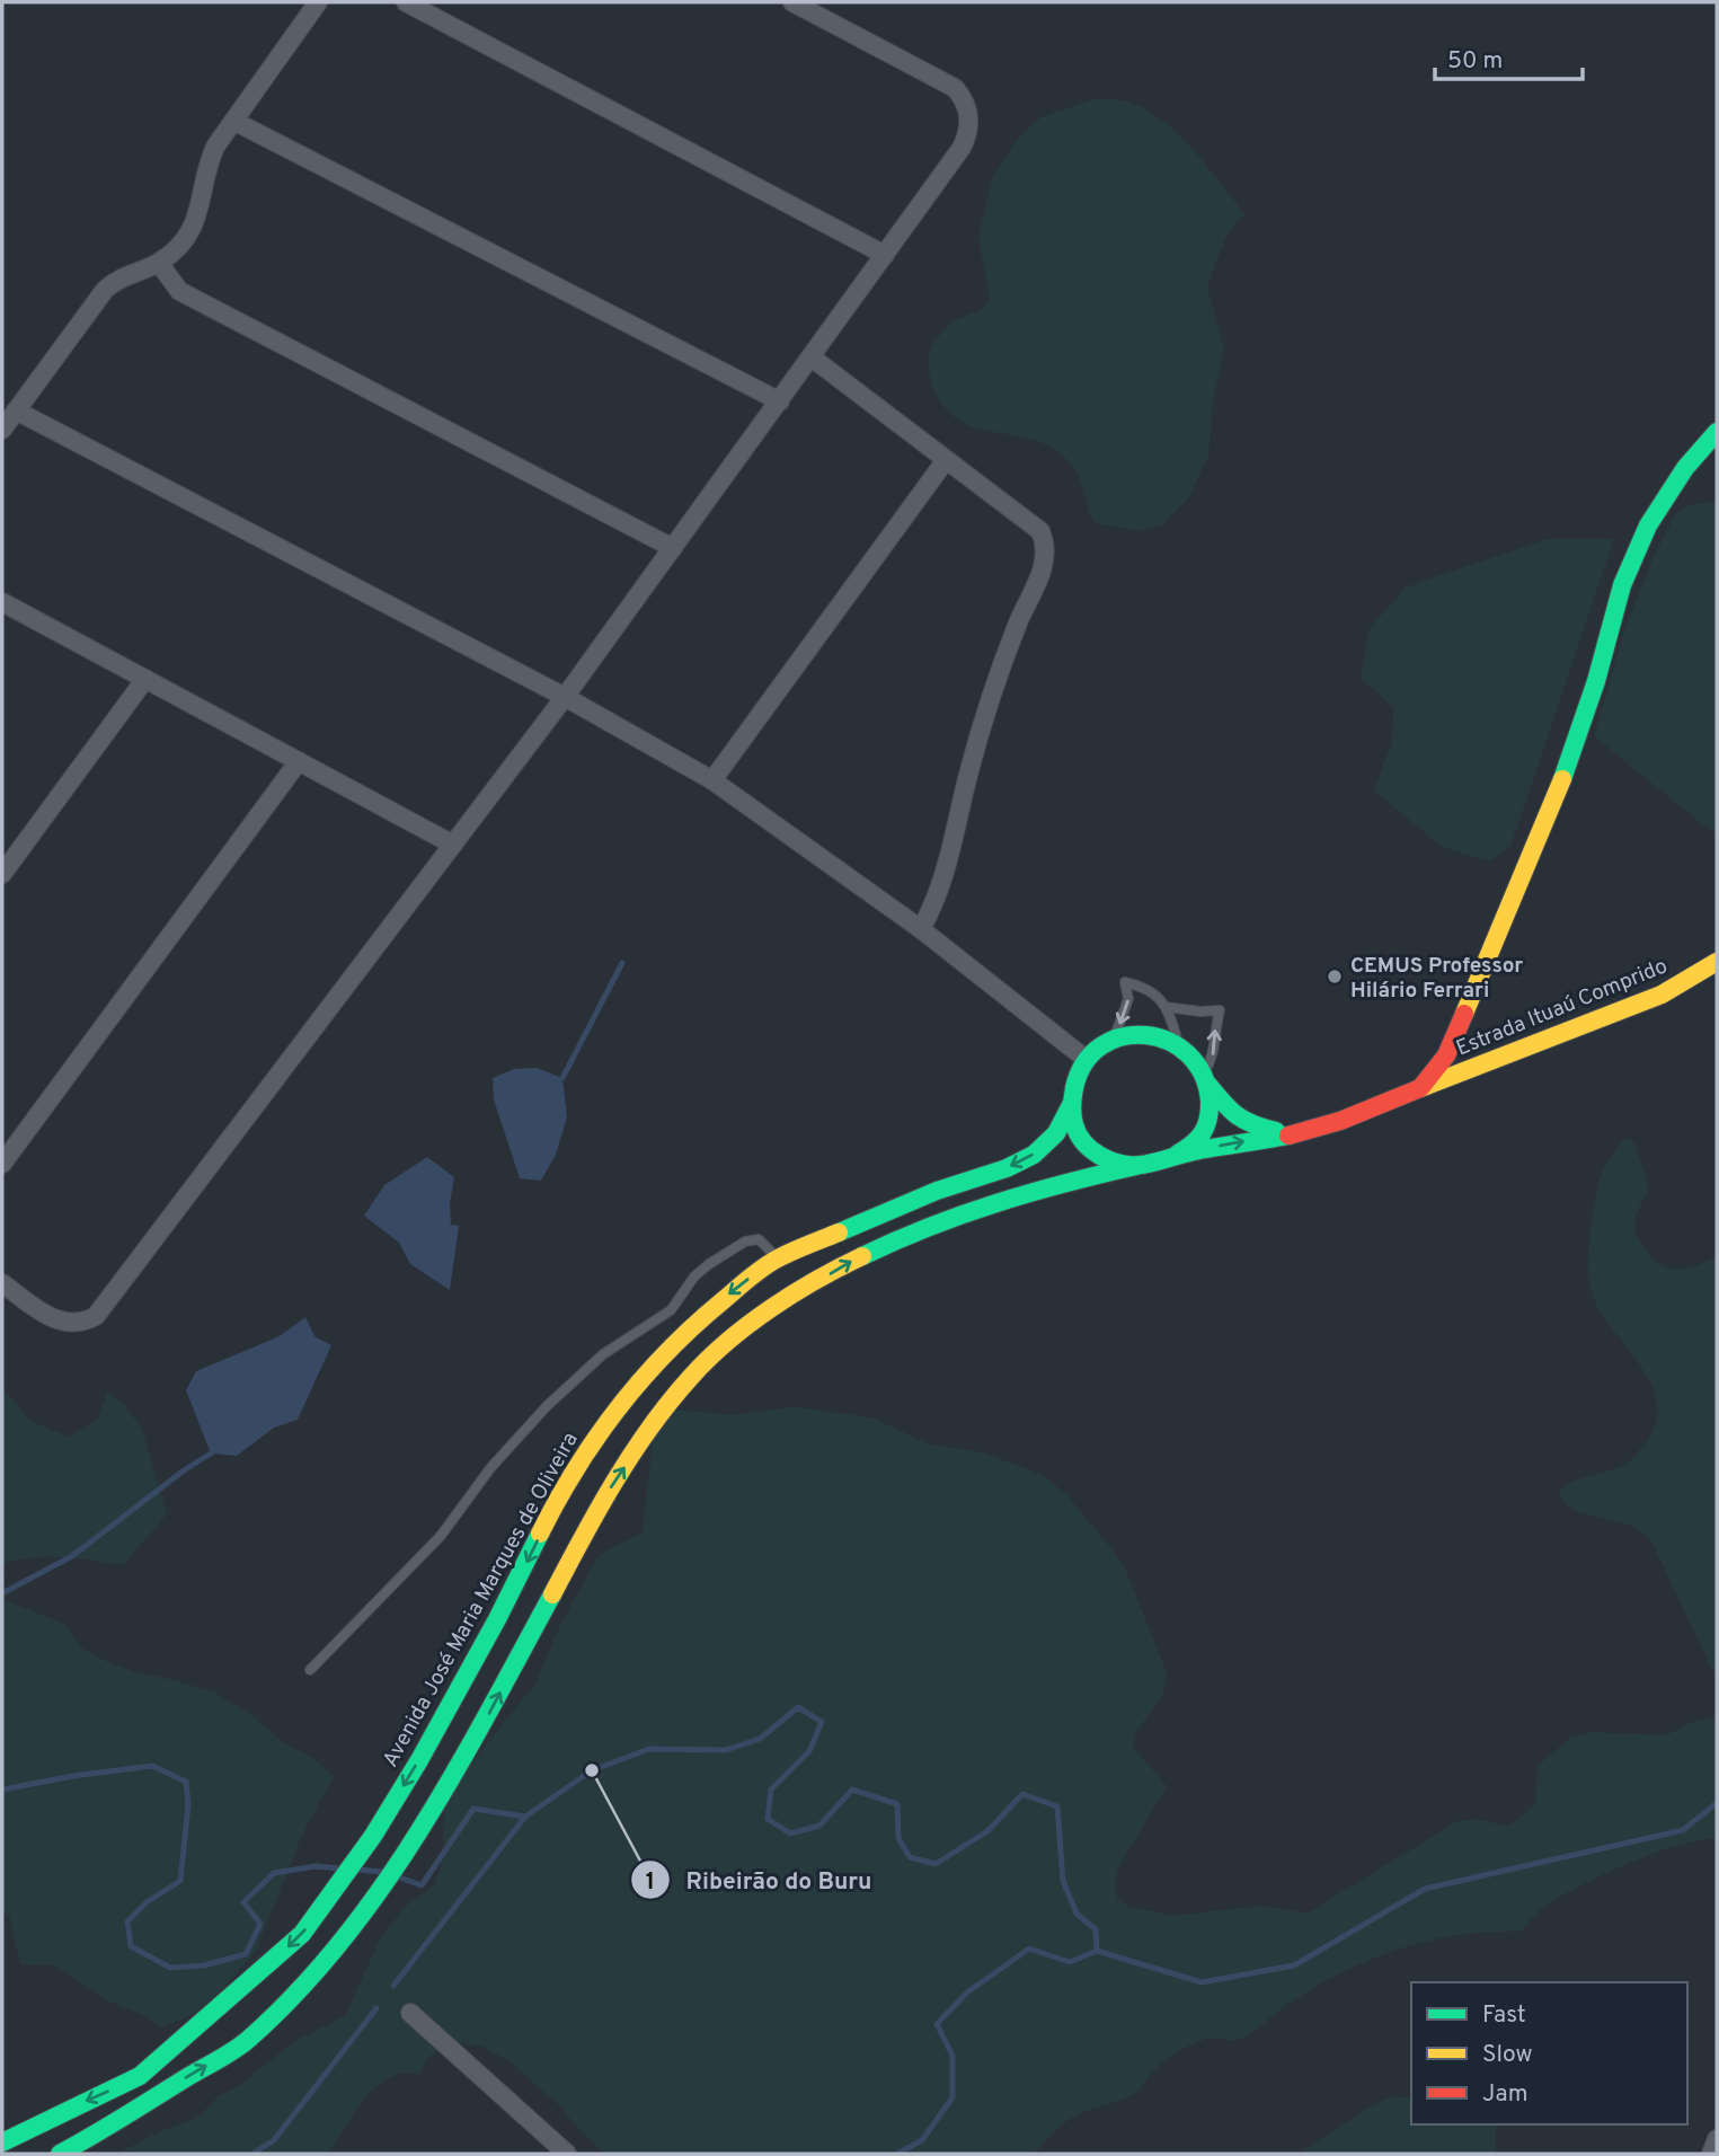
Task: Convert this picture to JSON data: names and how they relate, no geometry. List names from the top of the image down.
{
  "streets": {
    "main road": ["Estrada Ituaú Comprido", "Avenida José Maria Marques de Oliveira"]
  },
  "crossings": [
    ["Estrada Ituaú Comprido", "Avenida José Maria Marques de Oliveira"]
  ],
  "places": ["CEMUS Professor Hilário Ferrari", "Ribeirão do Buru"],
  "legend": ["Fast", "Slow", "Jam"],
  "scale_bar": "50 m"
}
